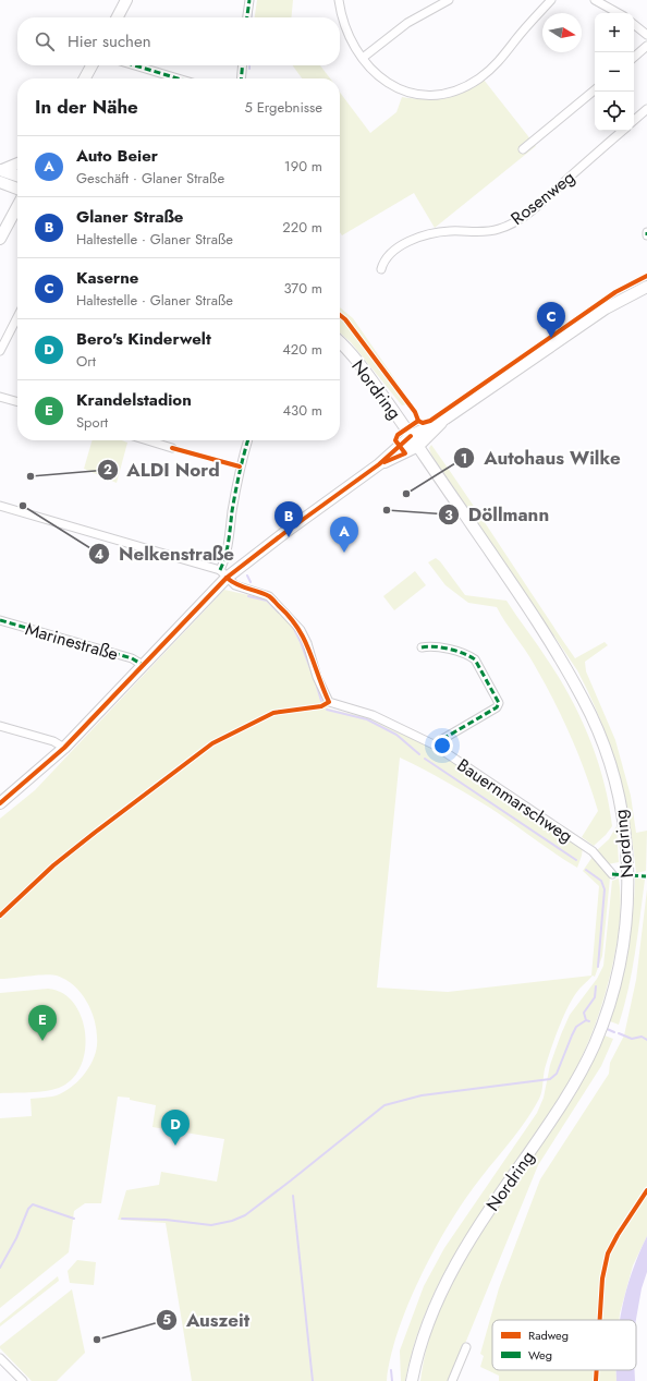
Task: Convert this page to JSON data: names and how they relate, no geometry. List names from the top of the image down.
{
  "streets": {
    "main road": ["Nordring"],
    "street": ["Rosenweg", "Marinestraße", "Bauernmarschweg"]
  },
  "places": [
    "ALDI Nord",
    "Autohaus Wilke",
    "Nelkenstraße",
    "Döllmann",
    "Auszeit"
  ],
  "legend": ["Radweg", "Weg"],
  "north": "right",
  "page": {
    "map_buttons": ["+", "−"],
    "search": "Hier suchen",
    "heading": ["In der Nähe", "5 Ergebnisse"],
    "list": [
      {
        "mark": "A",
        "name": "Auto Beier",
        "note": "Geschäft · Glaner Straße",
        "value": "190 m"
      },
      {
        "mark": "B",
        "name": "Glaner Straße",
        "note": "Haltestelle · Glaner Straße",
        "value": "220 m"
      },
      {
        "mark": "C",
        "name": "Kaserne",
        "note": "Haltestelle · Glaner Straße",
        "value": "370 m"
      },
      {
        "mark": "D",
        "name": "Bero's Kinderwelt",
        "note": "Ort",
        "value": "420 m"
      },
      {
        "mark": "E",
        "name": "Krandelstadion",
        "note": "Sport",
        "value": "430 m"
      }
    ],
    "pins": [
      "C",
      "B",
      "A",
      "E",
      "D"
    ]
  }
}
